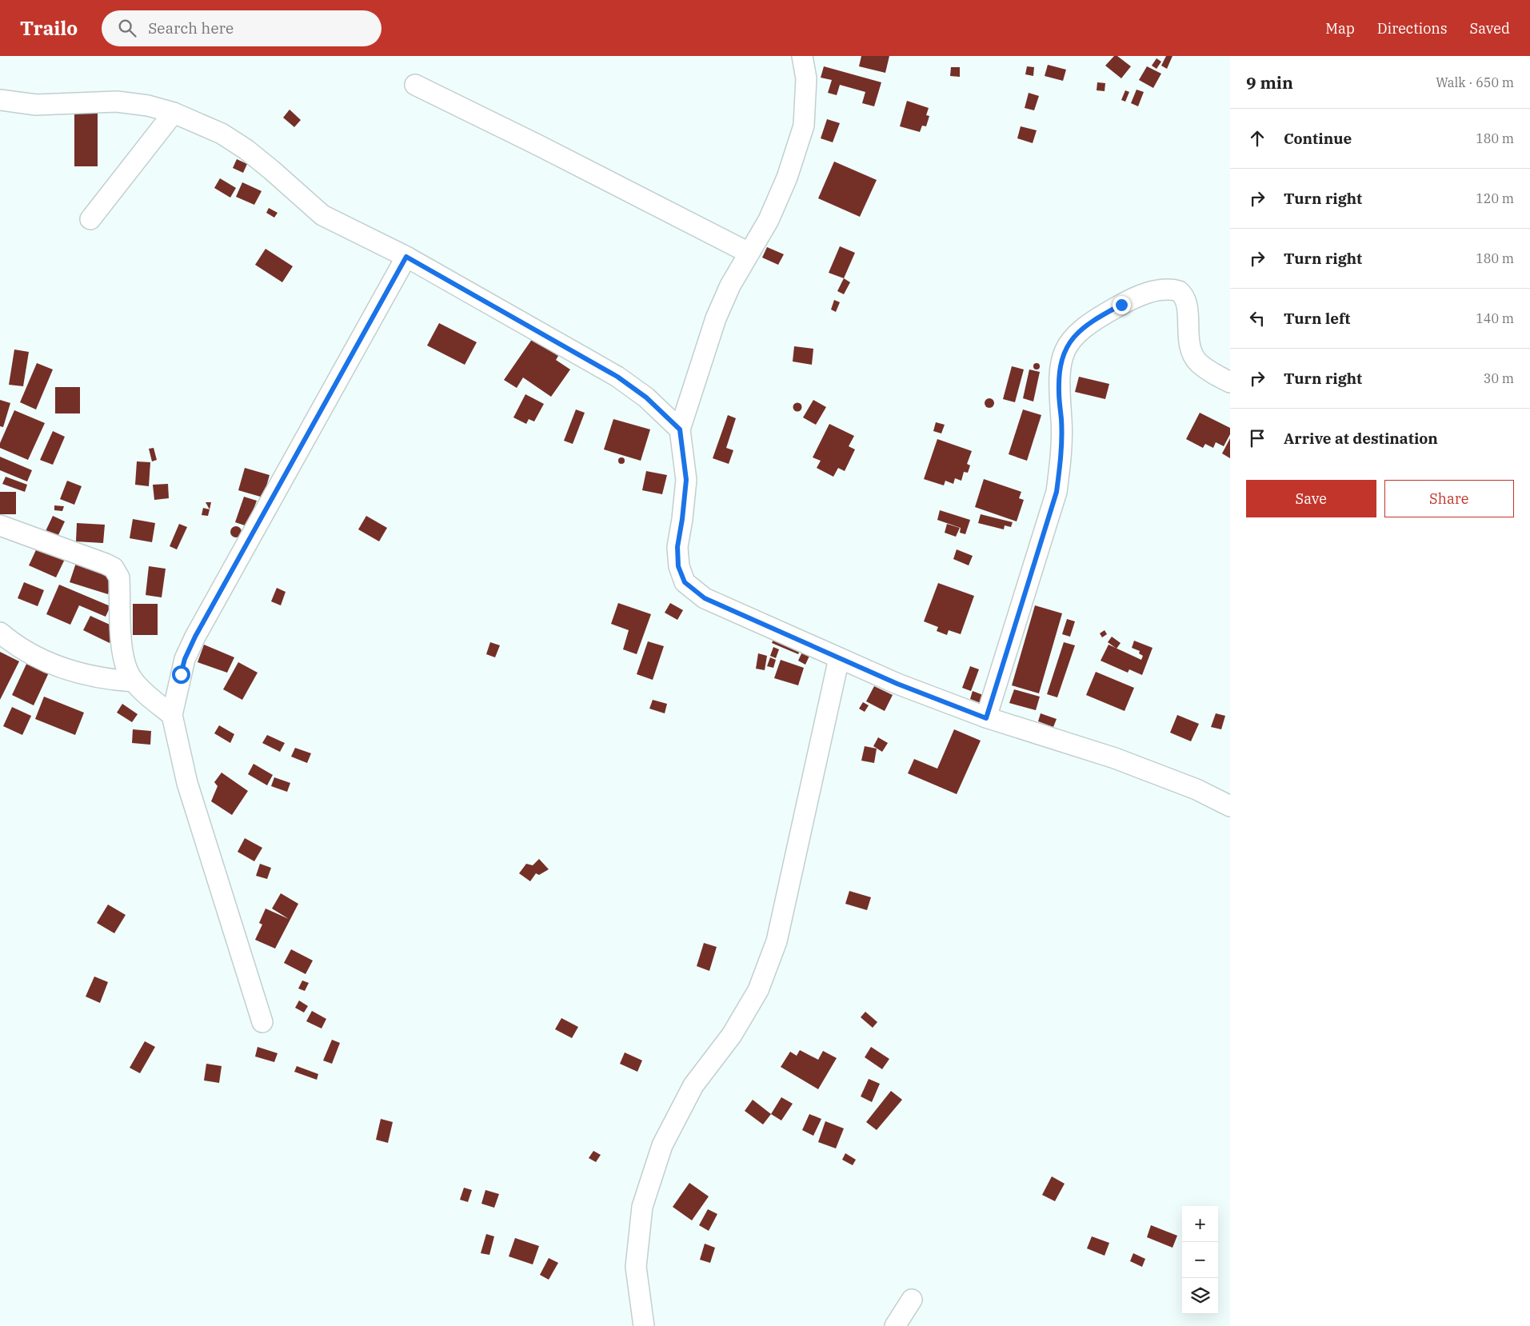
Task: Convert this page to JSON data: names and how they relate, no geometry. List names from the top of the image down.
{
  "page": {
    "header": "Trailo",
    "search": "Search here",
    "nav": ["Map", "Directions", "Saved"],
    "heading": ["9 min", "Walk · 650 m"],
    "list": [
      ["Continue", "180 m"],
      ["Turn right", "120 m"],
      ["Turn right", "180 m"],
      ["Turn left", "140 m"],
      ["Turn right", "30 m"],
      "Arrive at destination"
    ],
    "buttons": ["Save", "Share"],
    "map_buttons": ["+", "−"]
  }
}
